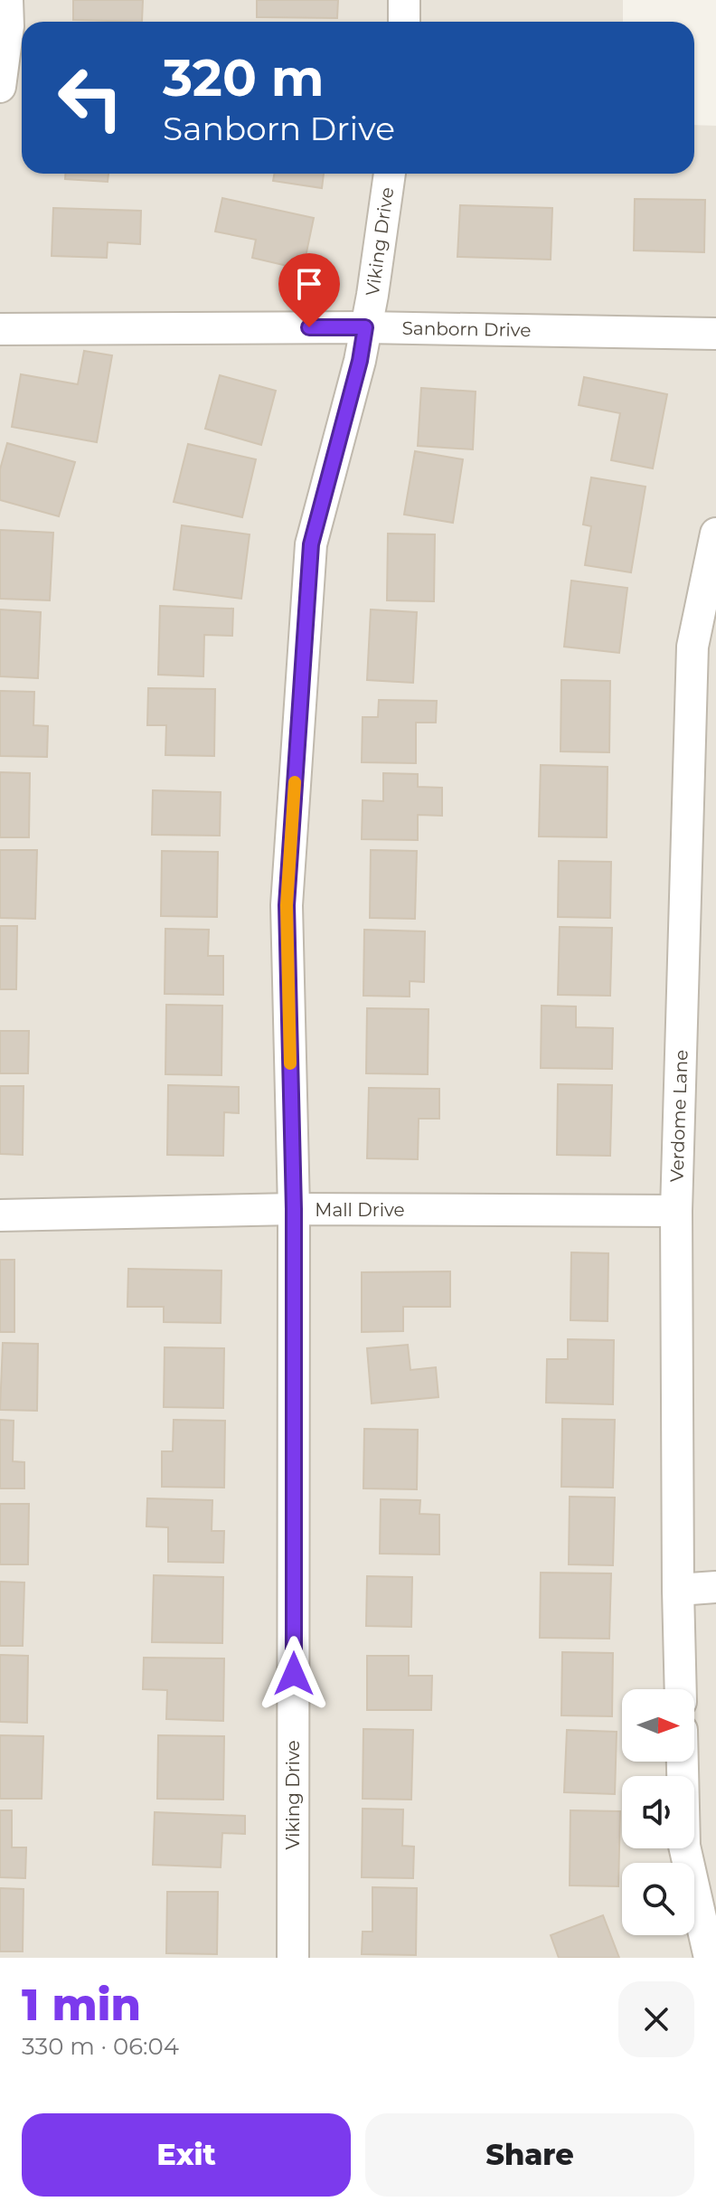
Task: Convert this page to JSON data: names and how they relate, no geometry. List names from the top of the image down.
{
  "streets": {
    "street": [
      "Viking Drive",
      "Sanborn Drive",
      "Verdome Lane",
      "Mall Drive"
    ]
  },
  "crossings": [
    ["Viking Drive", "Sanborn Drive"],
    ["Viking Drive", "Mall Drive"],
    ["Verdome Lane", "Mall Drive"]
  ],
  "north": "right",
  "page": {
    "turn": ["320 m", "Sanborn Drive"],
    "heading": ["1 min", "330 m · 06:04"],
    "buttons": ["Exit", "Share"]
  }
}
